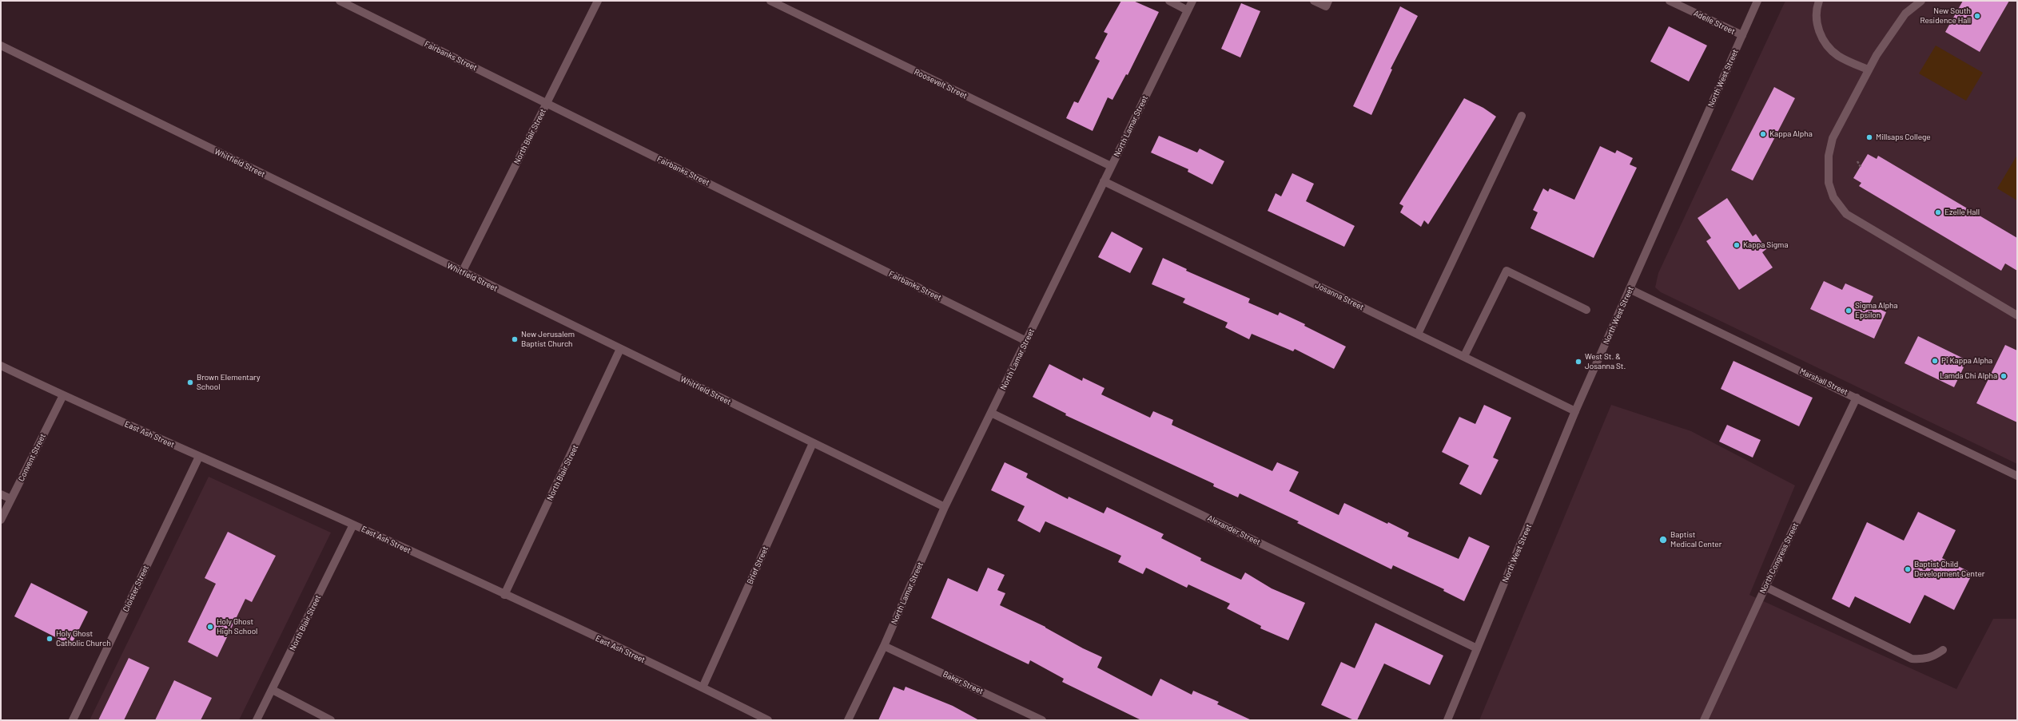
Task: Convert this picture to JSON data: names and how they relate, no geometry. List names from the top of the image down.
{
  "streets": {
    "street": [
      "Adelle Street",
      "Fairbanks Street",
      "North West Street",
      "Roosevelt Street",
      "North Lamar Street",
      "North Blair Street",
      "Whitfield Street",
      "Josanna Street",
      "Marshall Street",
      "East Ash Street",
      "Convent Street",
      "Alexander Street",
      "North Congress Street",
      "Brief Street",
      "Cloister Street",
      "Baker Street"
    ]
  },
  "crossings": [
    ["Adelle Street", "North West Street"],
    ["Fairbanks Street", "North Lamar Street"],
    ["Fairbanks Street", "North Blair Street"],
    ["North West Street", "Josanna Street"],
    ["North West Street", "Marshall Street"],
    ["North West Street", "Alexander Street"],
    ["Roosevelt Street", "North Lamar Street"],
    ["North Lamar Street", "Whitfield Street"],
    ["North Lamar Street", "Josanna Street"],
    ["North Lamar Street", "Alexander Street"],
    ["North Lamar Street", "Baker Street"],
    ["North Blair Street", "Whitfield Street"],
    ["North Blair Street", "East Ash Street"],
    ["Whitfield Street", "Brief Street"],
    ["Marshall Street", "North Congress Street"],
    ["East Ash Street", "Convent Street"],
    ["East Ash Street", "Brief Street"],
    ["East Ash Street", "Cloister Street"]
  ],
  "places": [
    "New South Residence Hall",
    "Kappa Alpha",
    "Millsaps College",
    "Ezelle Hall",
    "Kappa Sigma",
    "Sigma Alpha Epsilon",
    "New Jerusalem Baptist Church",
    "Pi Kappa Alpha",
    "West St. & Josanna St.",
    "Lamda Chi Alpha",
    "Brown Elementary School",
    "Baptist Medical Center",
    "Baptist Child Development Center",
    "Holy Ghost High School",
    "Holy Ghost Catholic Church"
  ]
}
